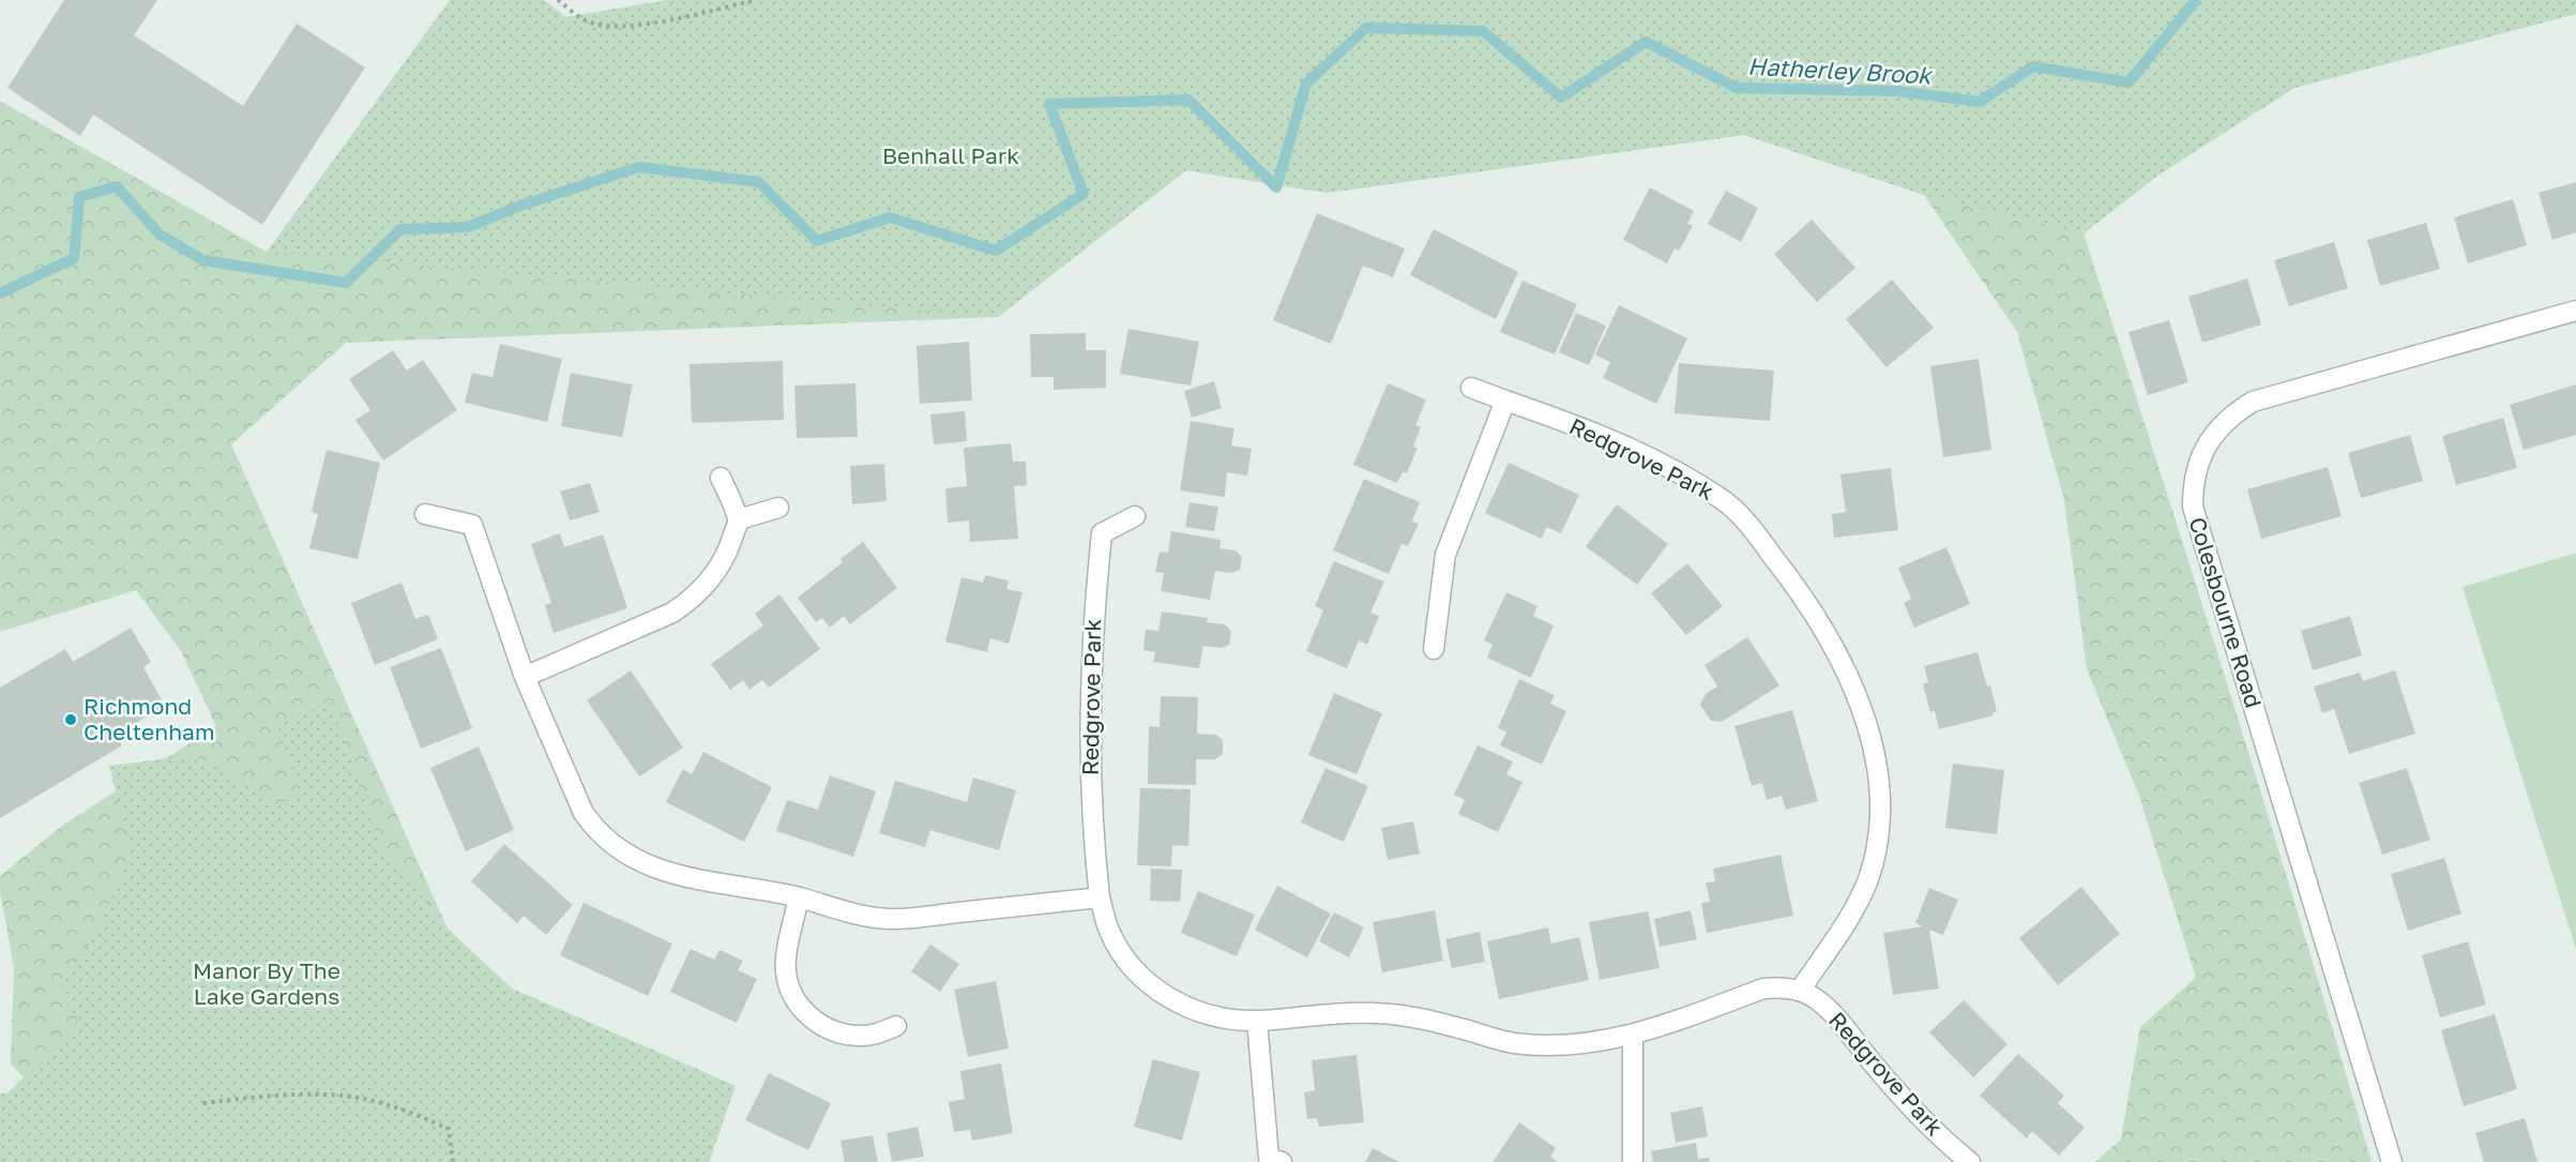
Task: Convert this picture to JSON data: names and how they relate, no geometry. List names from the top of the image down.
{
  "streets": {
    "street": ["Redgrove Park", "Colesbourne Road"]
  },
  "water": ["Hatherley Brook"],
  "parks": ["Benhall Park", "Manor By The Lake Gardens"],
  "places": ["Richmond Cheltenham"]
}
